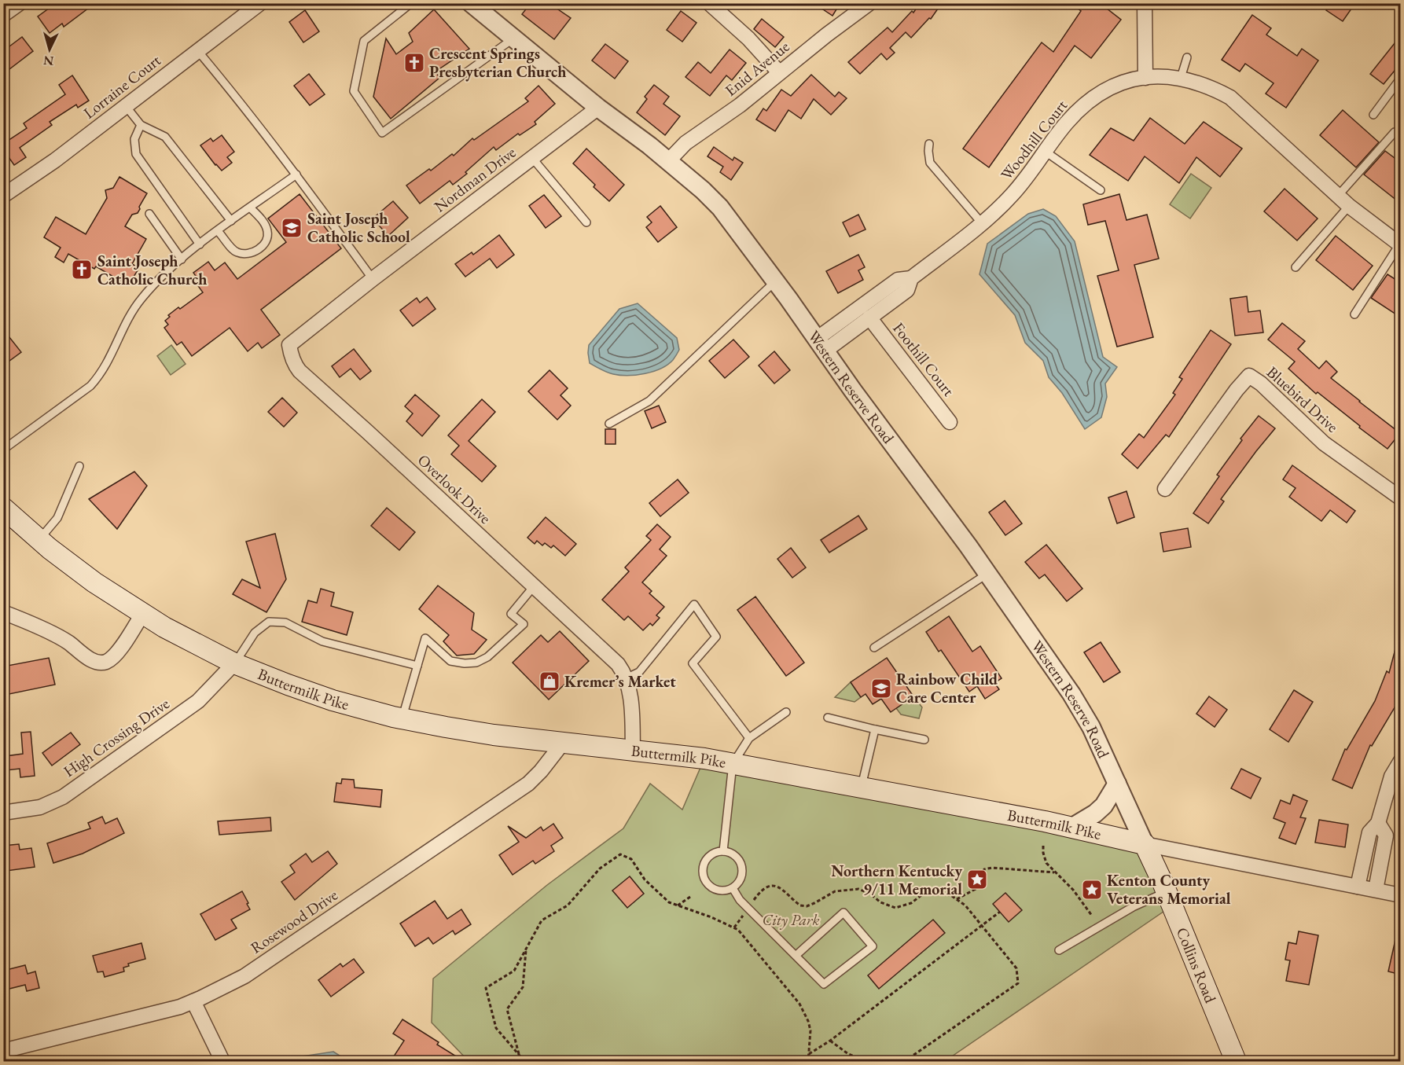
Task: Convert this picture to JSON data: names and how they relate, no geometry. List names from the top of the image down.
{
  "streets": {
    "main road": ["Buttermilk Pike", "Collins Road"],
    "street": [
      "Enid Avenue",
      "Lorraine Court",
      "Woodhill Court",
      "Nordman Drive",
      "Foothill Court",
      "Western Reserve Road",
      "Bluebird Drive",
      "Overlook Drive",
      "High Crossing Drive",
      "Rosewood Drive"
    ]
  },
  "crossings": [
    ["Enid Avenue", "Western Reserve Road"],
    ["Woodhill Court", "Foothill Court"],
    ["Woodhill Court", "Western Reserve Road"],
    ["Nordman Drive", "Western Reserve Road"],
    ["Nordman Drive", "Overlook Drive"],
    ["Western Reserve Road", "Buttermilk Pike"],
    ["Western Reserve Road", "Collins Road"],
    ["Overlook Drive", "Buttermilk Pike"],
    ["Buttermilk Pike", "High Crossing Drive"],
    ["Buttermilk Pike", "Rosewood Drive"],
    ["Buttermilk Pike", "Collins Road"]
  ],
  "parks": ["City Park"],
  "places": {
    "church": ["Crescent Springs Presbyterian Church", "Saint Joseph Catholic Church"],
    "school or university": ["Saint Joseph Catholic School", "Rainbow Child Care Center"],
    "shop": ["Kremer’s Market"],
    "place": ["Northern Kentucky 9/11 Memorial", "Kenton County Veterans Memorial"]
  },
  "north": "bottom"
}
